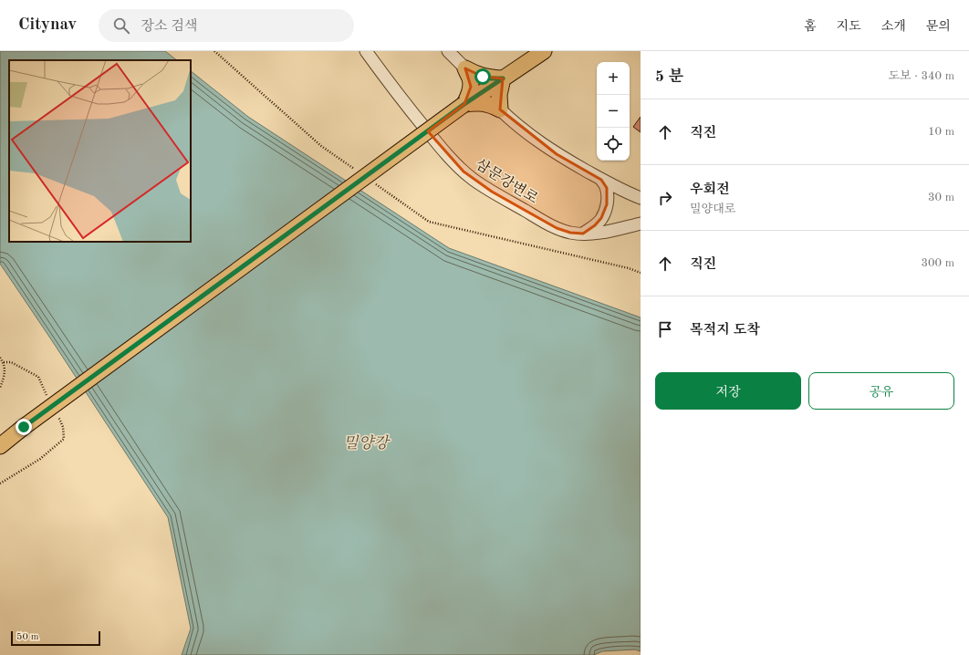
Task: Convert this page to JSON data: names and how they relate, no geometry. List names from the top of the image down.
{
  "streets": {
    "street": ["삼문강변로"]
  },
  "water": ["밀양강"],
  "scale_bar": "50 m",
  "page": {
    "header": "Citynav",
    "search": "장소 검색",
    "nav": [
      "홈",
      "지도",
      "소개",
      "문의"
    ],
    "heading": ["5 분", "도보 · 340 m"],
    "map_buttons": ["+", "−"],
    "list": [
      ["직진", "10 m"],
      ["우회전", "밀양대로", "30 m"],
      ["직진", "300 m"],
      "목적지 도착"
    ],
    "buttons": ["저장", "공유"],
    "scale": "50 m"
  }
}
